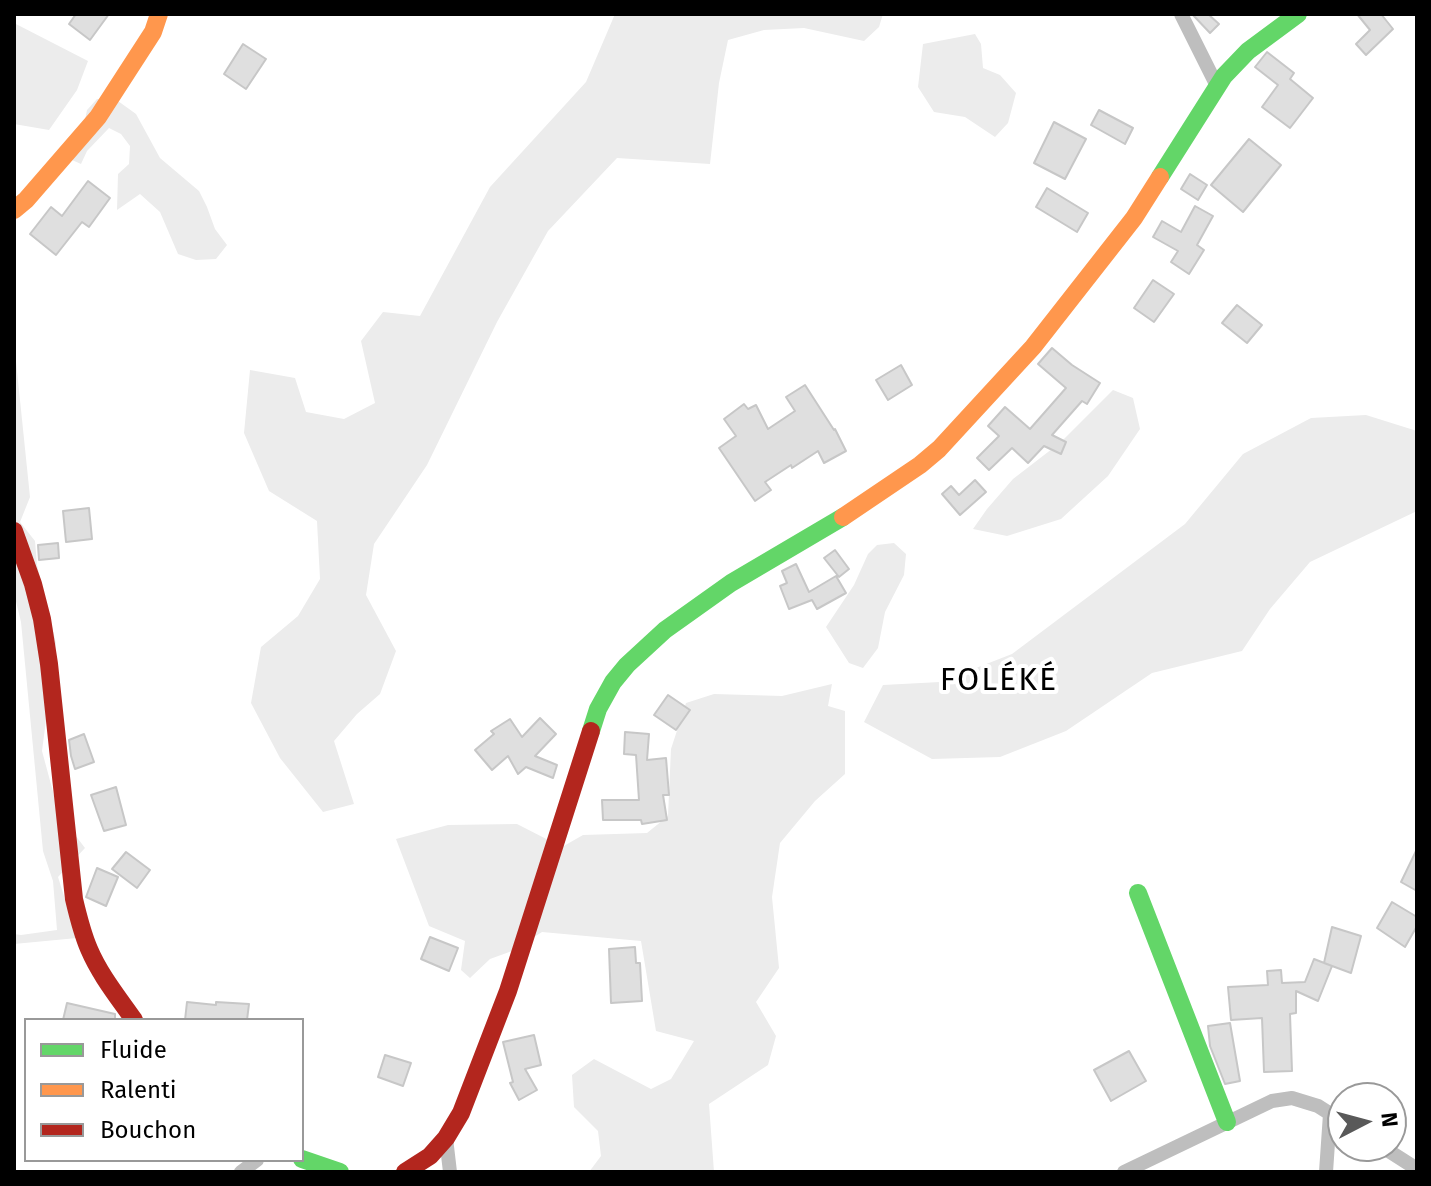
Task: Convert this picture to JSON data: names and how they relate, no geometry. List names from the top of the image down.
{
  "districts": ["FOLÉKÉ"],
  "legend": ["Fluide", "Ralenti", "Bouchon"],
  "north": "right"
}
